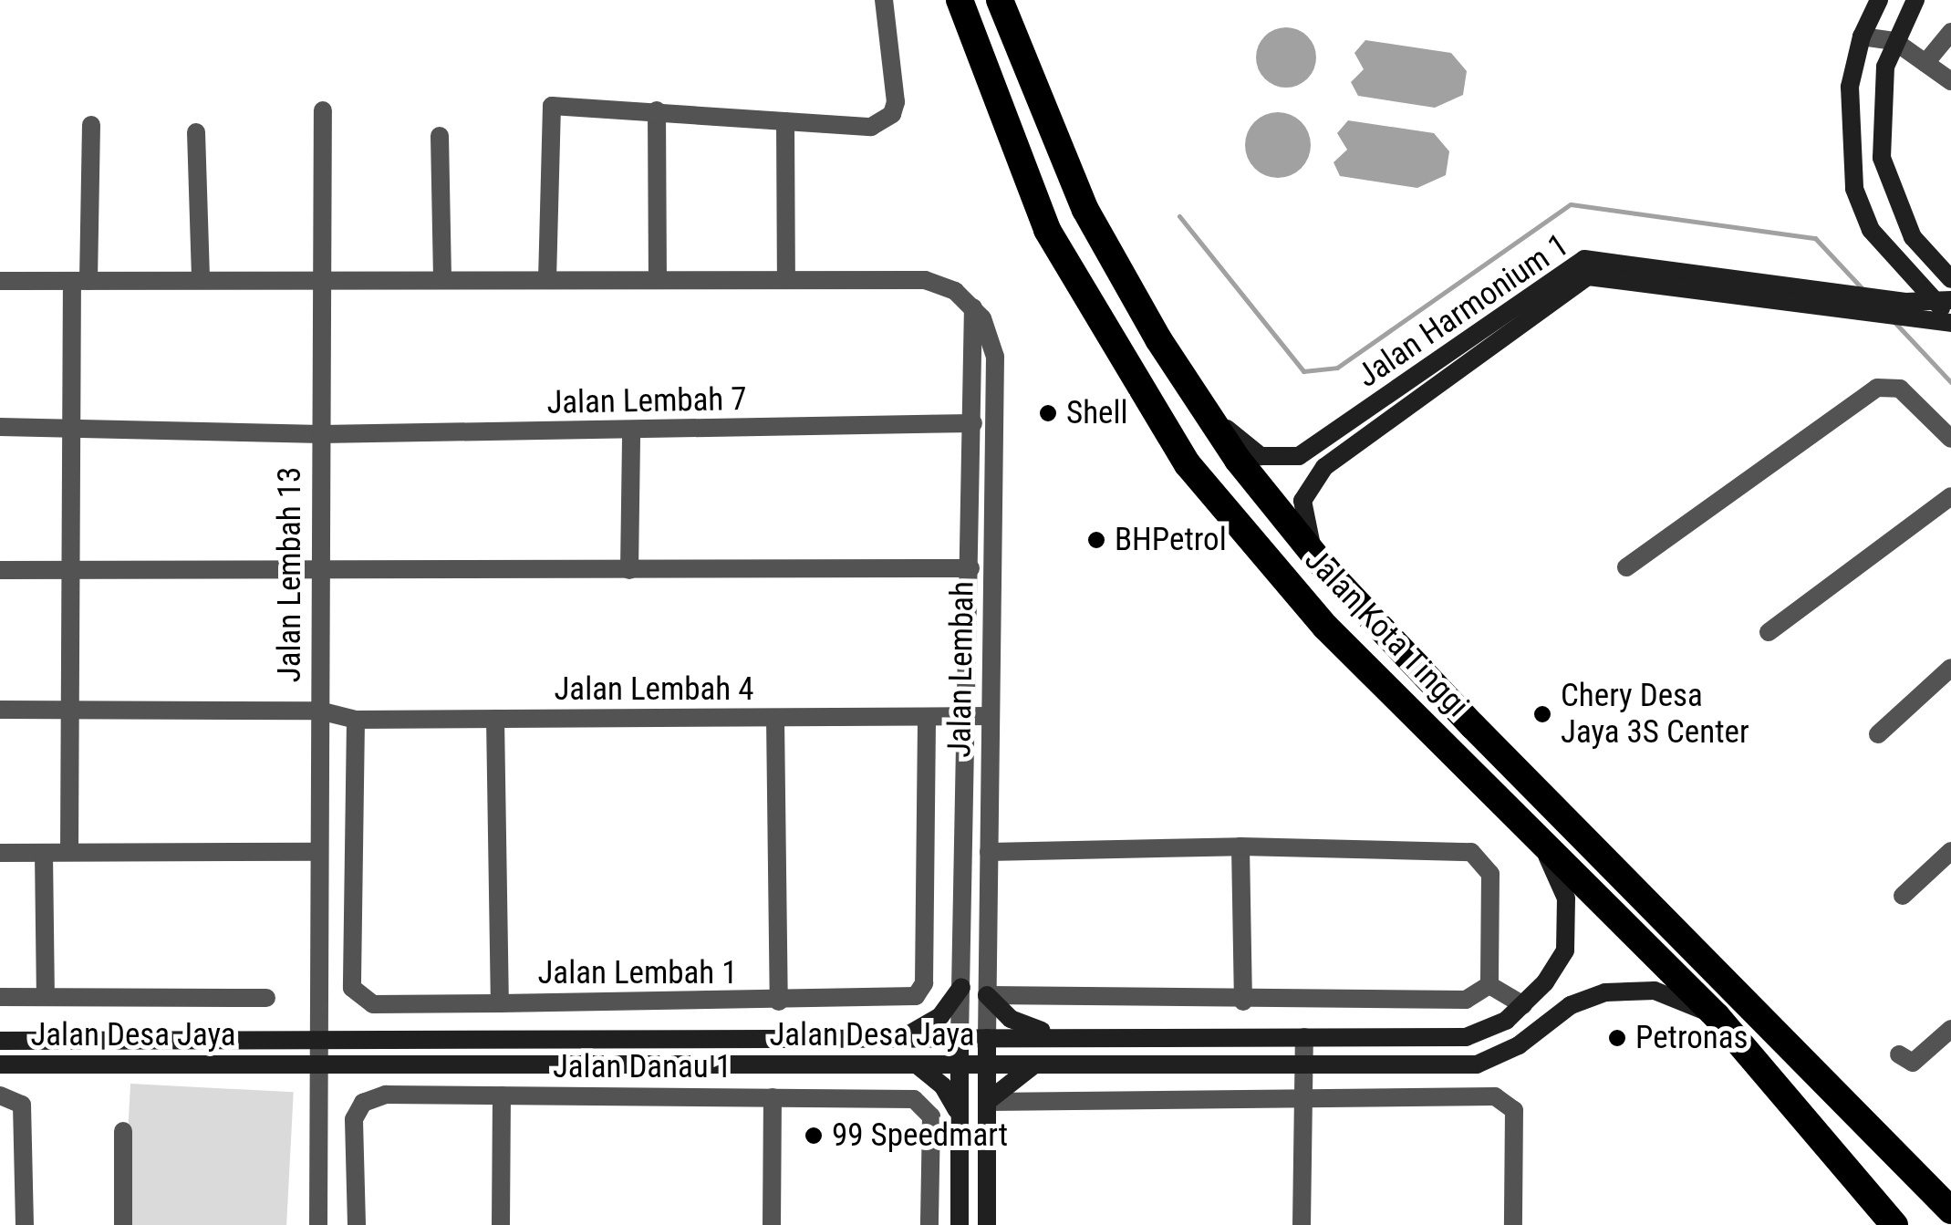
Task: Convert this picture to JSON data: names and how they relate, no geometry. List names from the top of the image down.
{
  "streets": {
    "highway": ["Jalan Kota Tinggi"],
    "main road": ["Jalan Harmonium 1", "Jalan Desa Jaya"],
    "street": [
      "Jalan Lembah 7",
      "Jalan Lembah 13",
      "Jalan Lembah",
      "Jalan Lembah 4",
      "Jalan Lembah 1",
      "Jalan Danau 1"
    ]
  },
  "crossings": [
    ["Jalan Harmonium 1", "Jalan Kota Tinggi"],
    ["Jalan Lembah 7", "Jalan Lembah 13"],
    ["Jalan Lembah 7", "Jalan Lembah"],
    ["Jalan Lembah 13", "Jalan Lembah 4"],
    ["Jalan Lembah 13", "Jalan Desa Jaya"],
    ["Jalan Kota Tinggi", "Jalan Desa Jaya"],
    ["Jalan Lembah", "Jalan Lembah 4"],
    ["Jalan Lembah", "Jalan Desa Jaya"],
    ["Jalan Lembah 4", "Jalan Lembah 1"]
  ],
  "places": [
    "Shell",
    "BHPetrol",
    "Chery Desa Jaya 3S Center",
    "Petronas",
    "99 Speedmart"
  ]
}
